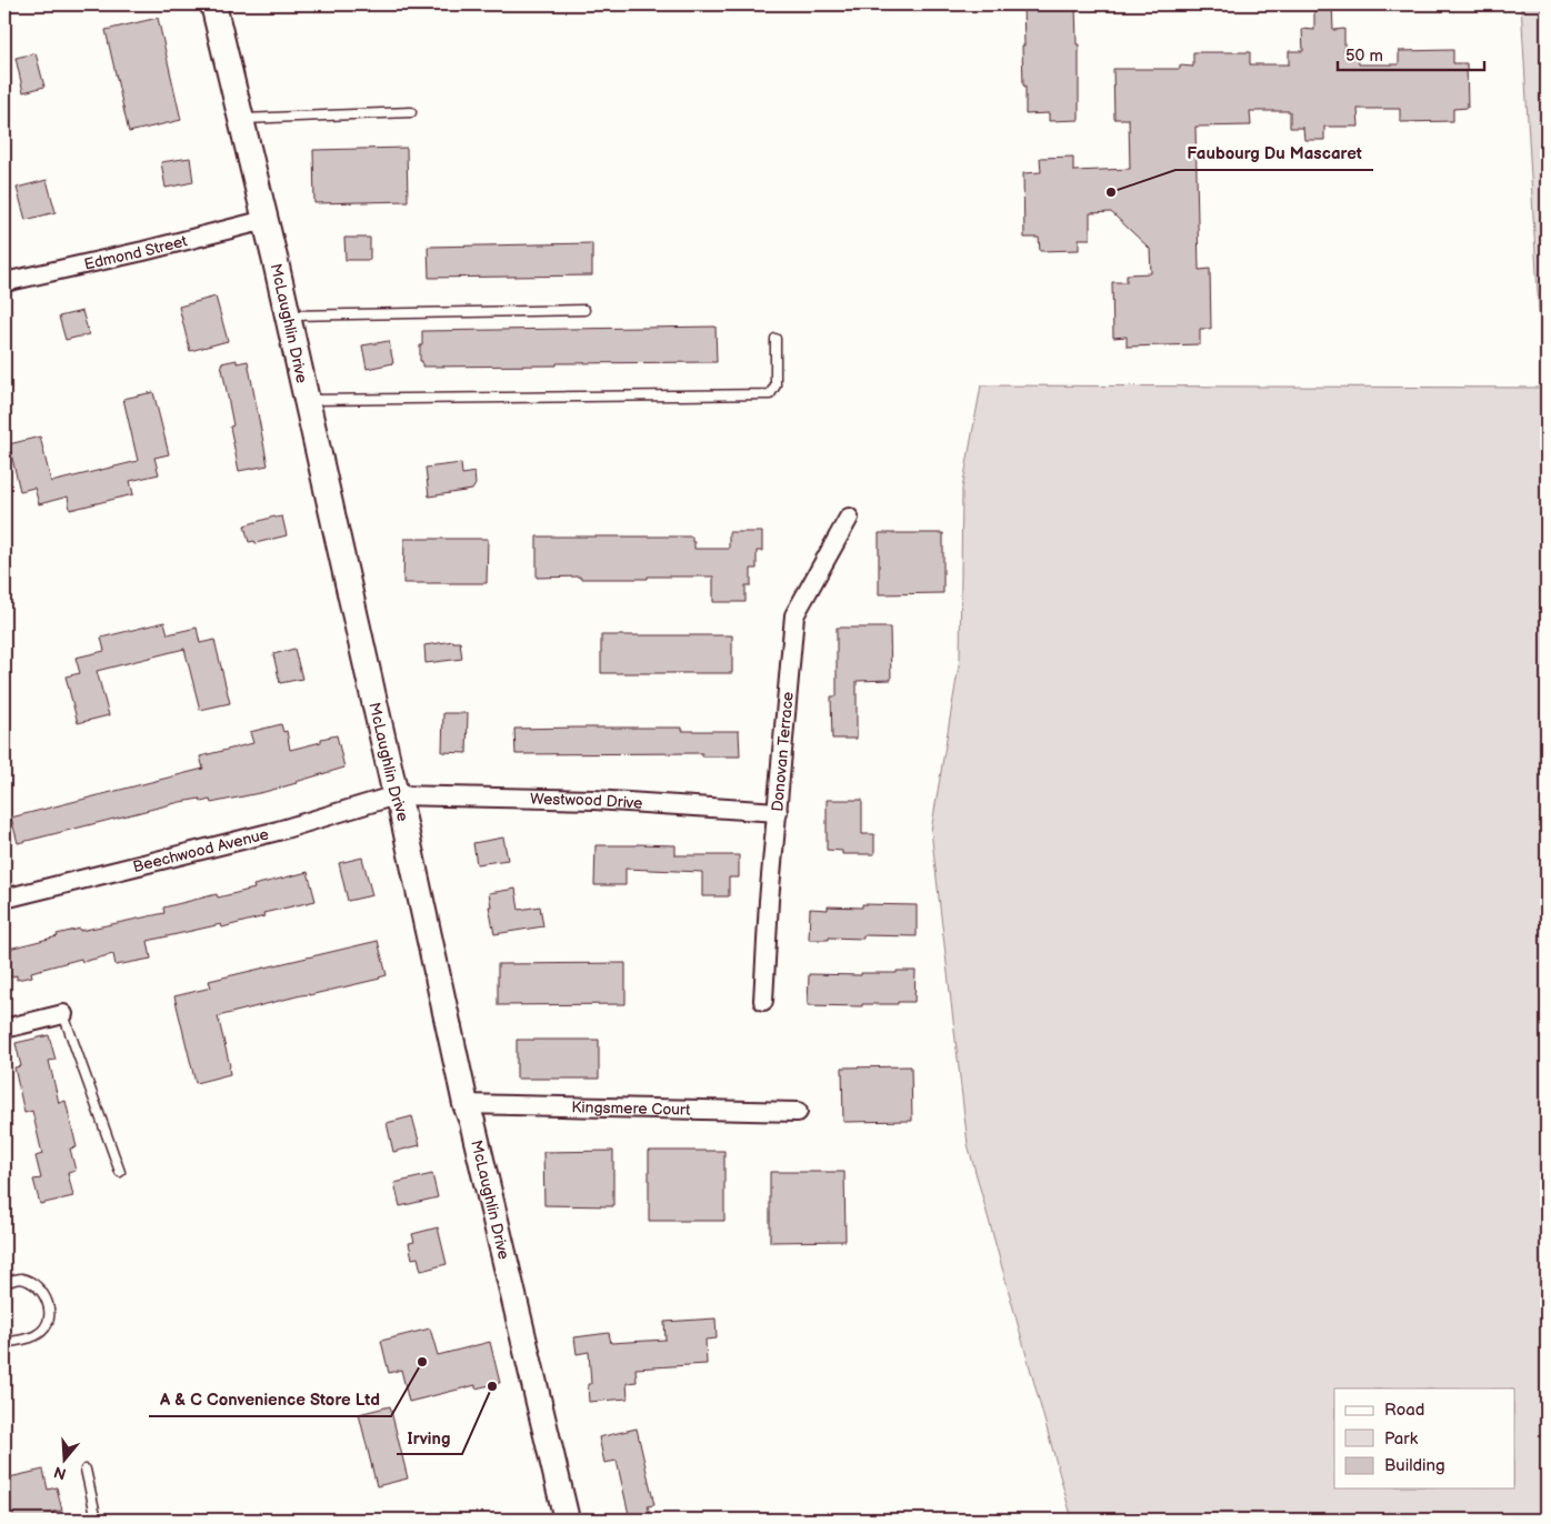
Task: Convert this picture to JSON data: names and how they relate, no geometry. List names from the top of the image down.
{
  "streets": {
    "main road": ["McLaughlin Drive"],
    "street": [
      "Edmond Street",
      "Donovan Terrace",
      "Westwood Drive",
      "Beechwood Avenue",
      "Kingsmere Court"
    ]
  },
  "crossings": [
    ["Edmond Street", "McLaughlin Drive"],
    ["McLaughlin Drive", "Westwood Drive"],
    ["McLaughlin Drive", "Beechwood Avenue"],
    ["McLaughlin Drive", "Kingsmere Court"],
    ["Donovan Terrace", "Westwood Drive"],
    ["Westwood Drive", "Beechwood Avenue"]
  ],
  "places": ["Faubourg Du Mascaret", "A & C Convenience Store Ltd", "Irving"],
  "legend": ["Road", "Park", "Building"],
  "scale_bar": "50 m",
  "north": "bottom"
}
